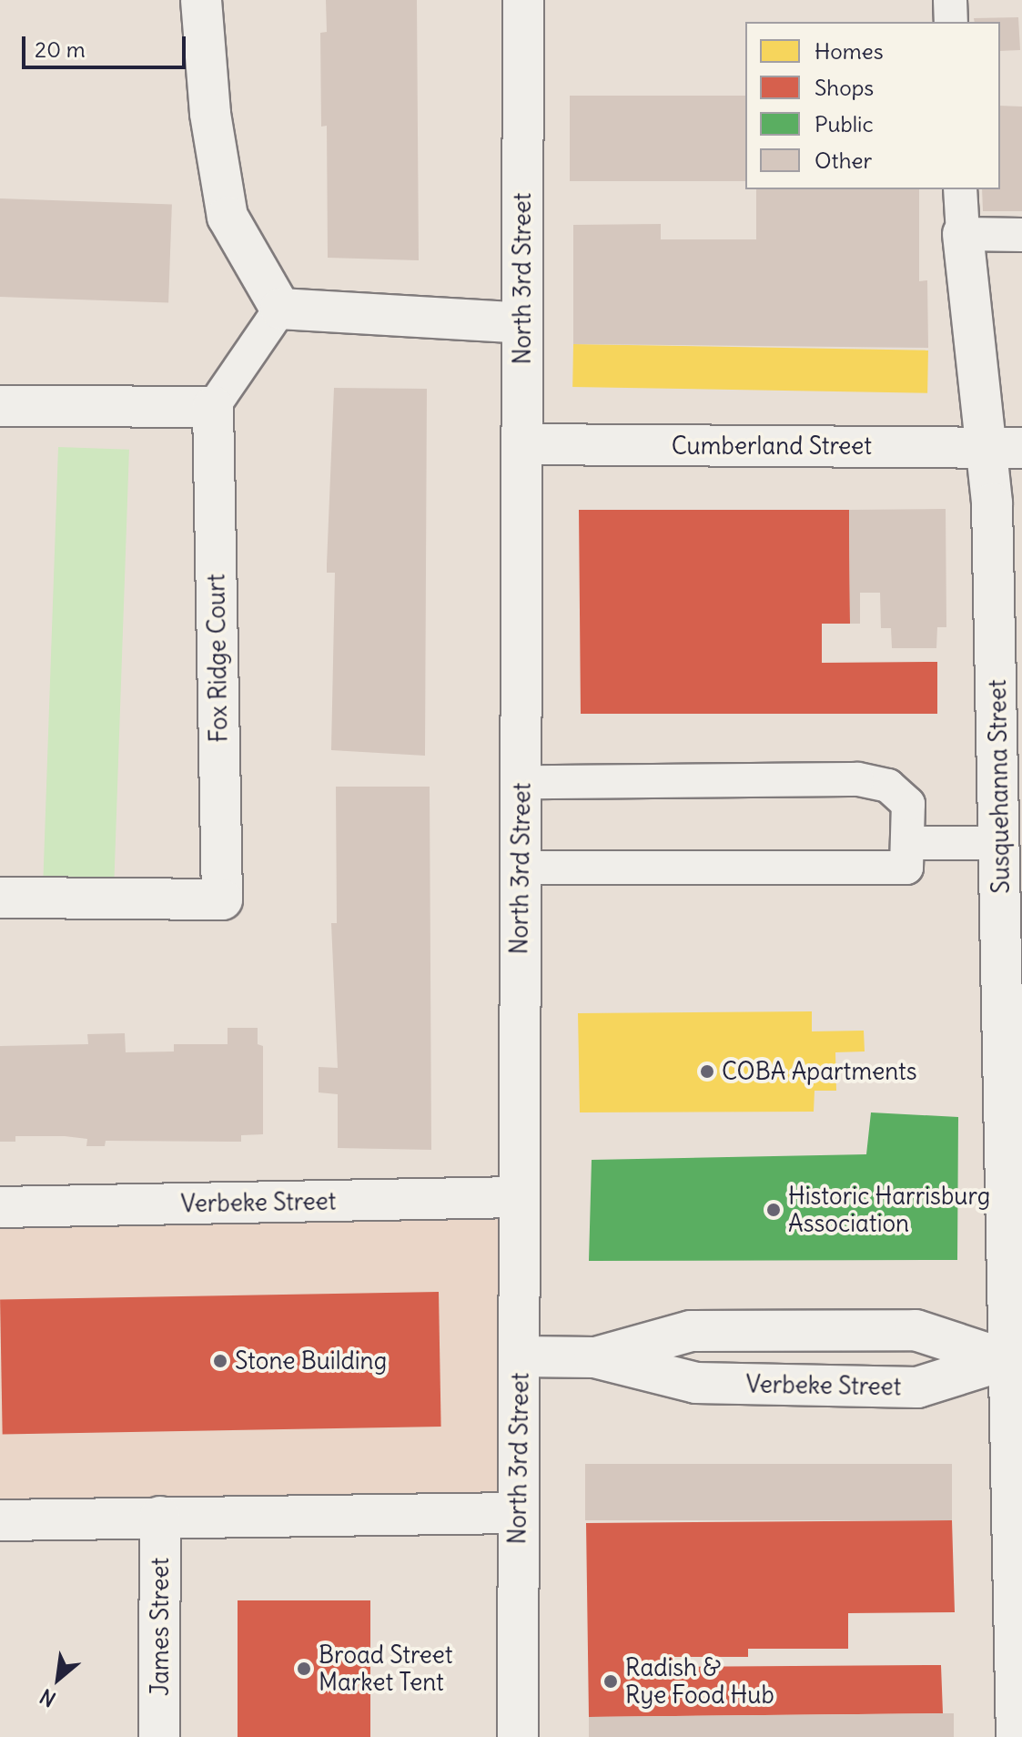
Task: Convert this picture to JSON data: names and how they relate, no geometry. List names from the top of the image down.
{
  "streets": {
    "street": [
      "North 3rd Street",
      "Cumberland Street",
      "Fox Ridge Court",
      "Susquehanna Street",
      "Verbeke Street",
      "James Street"
    ]
  },
  "crossings": [
    ["North 3rd Street", "Cumberland Street"],
    ["North 3rd Street", "Verbeke Street"],
    ["Cumberland Street", "Susquehanna Street"],
    ["Susquehanna Street", "Verbeke Street"]
  ],
  "places": [
    "COBA Apartments",
    "Historic Harrisburg Association",
    "Stone Building",
    "Broad Street Market Tent",
    "Radish & Rye Food Hub"
  ],
  "legend": [
    "Homes",
    "Shops",
    "Public",
    "Other"
  ],
  "scale_bar": "20 m",
  "north": "bottom left"
}
